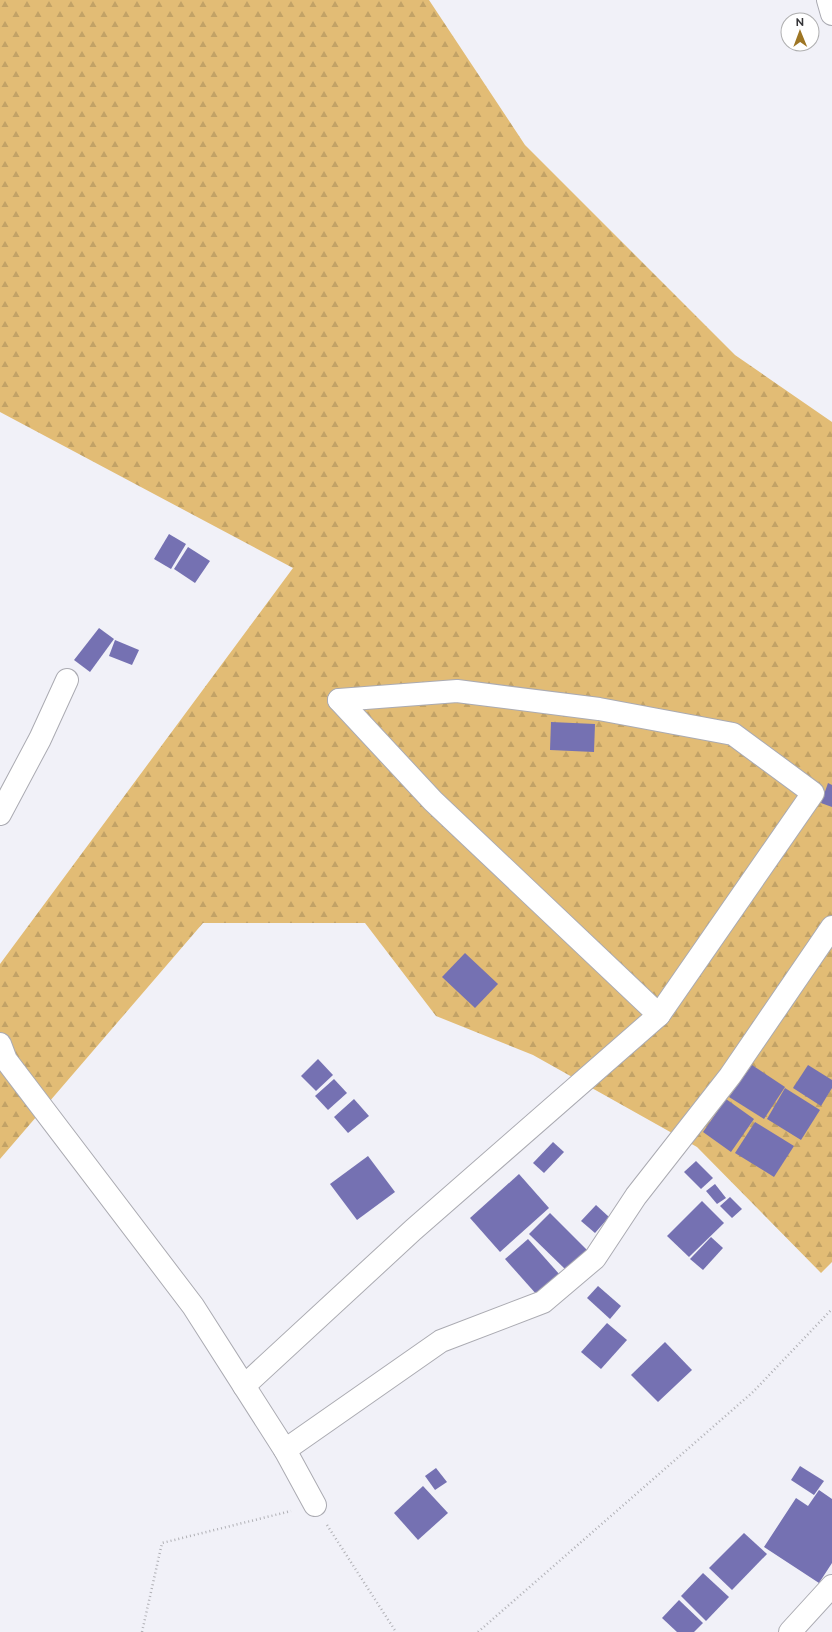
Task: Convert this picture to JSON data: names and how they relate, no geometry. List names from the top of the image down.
{
  "north": "top"
}
